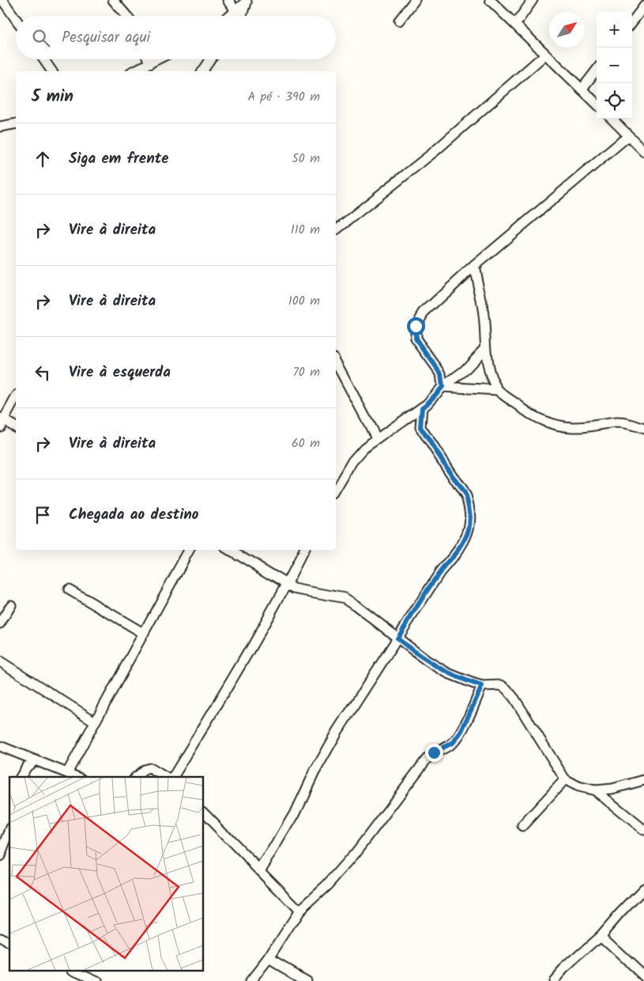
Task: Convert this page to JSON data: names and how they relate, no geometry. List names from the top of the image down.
{
  "north": "top right",
  "page": {
    "map_buttons": ["+", "−"],
    "search": "Pesquisar aqui",
    "heading": ["5 min", "A pé · 390 m"],
    "list": [
      ["Siga em frente", "50 m"],
      ["Vire à direita", "110 m"],
      ["Vire à direita", "100 m"],
      ["Vire à esquerda", "70 m"],
      ["Vire à direita", "60 m"],
      "Chegada ao destino"
    ]
  }
}
